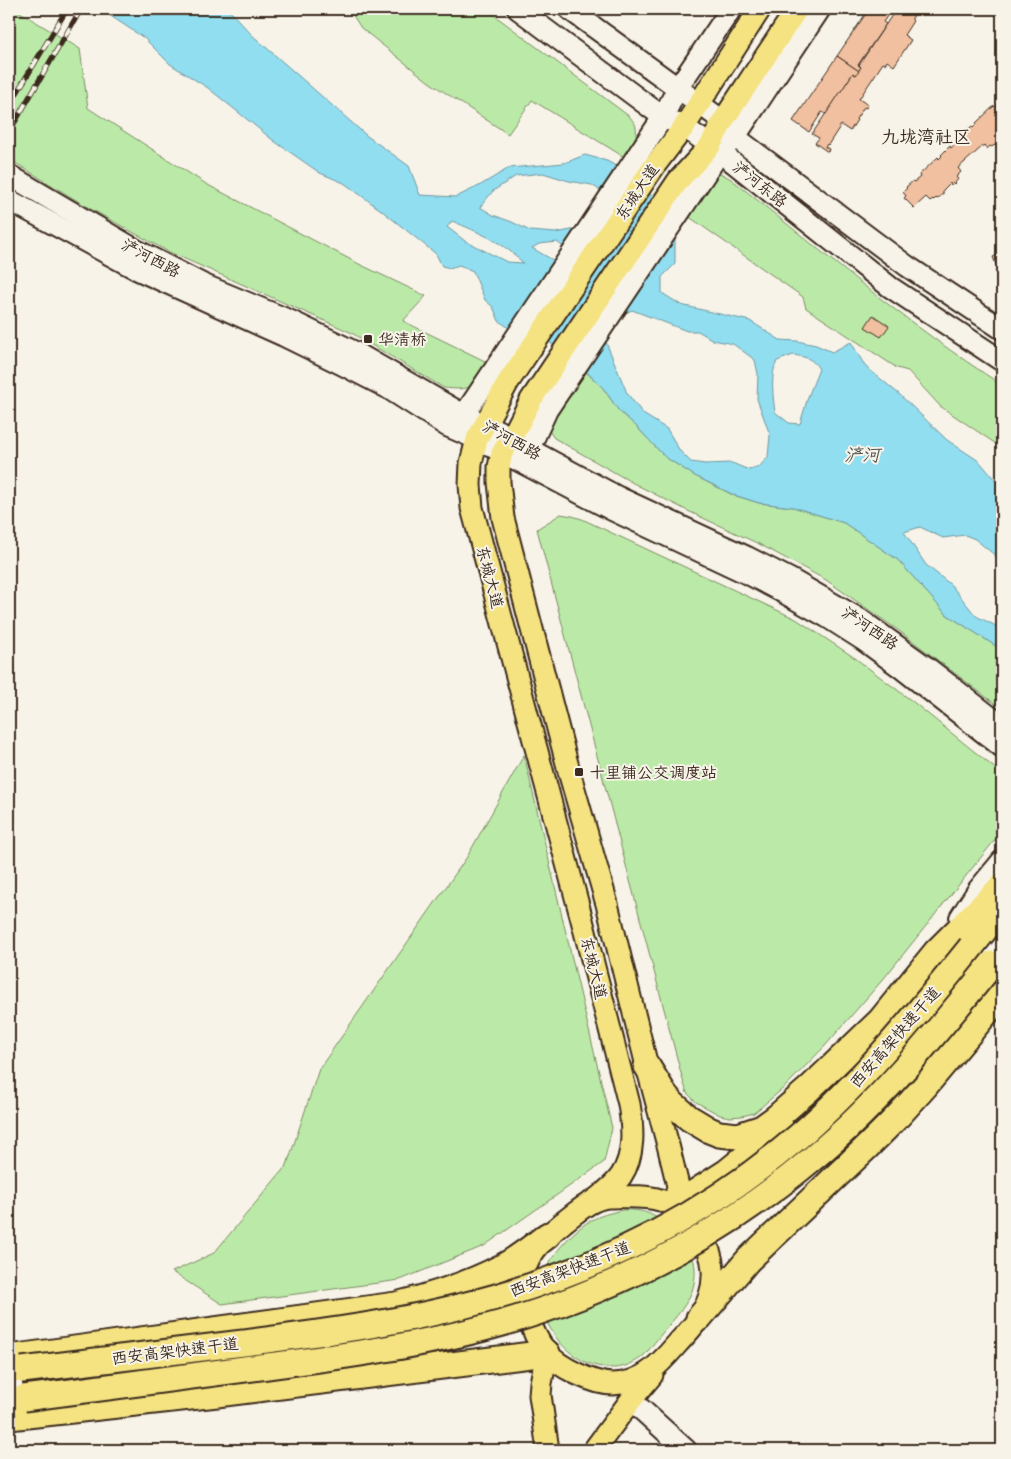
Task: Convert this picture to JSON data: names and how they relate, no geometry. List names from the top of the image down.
{
  "streets": {
    "highway": ["西安高架快速干道"],
    "main road": ["浐河东路", "东城大道", "浐河西路"]
  },
  "crossings": [
    ["浐河东路", "东城大道"],
    ["东城大道", "浐河西路"]
  ],
  "districts": ["九垅湾社区"],
  "water": ["浐河"],
  "places": {
    "transit": ["华清桥", "十里铺公交调度站"]
  }
}
